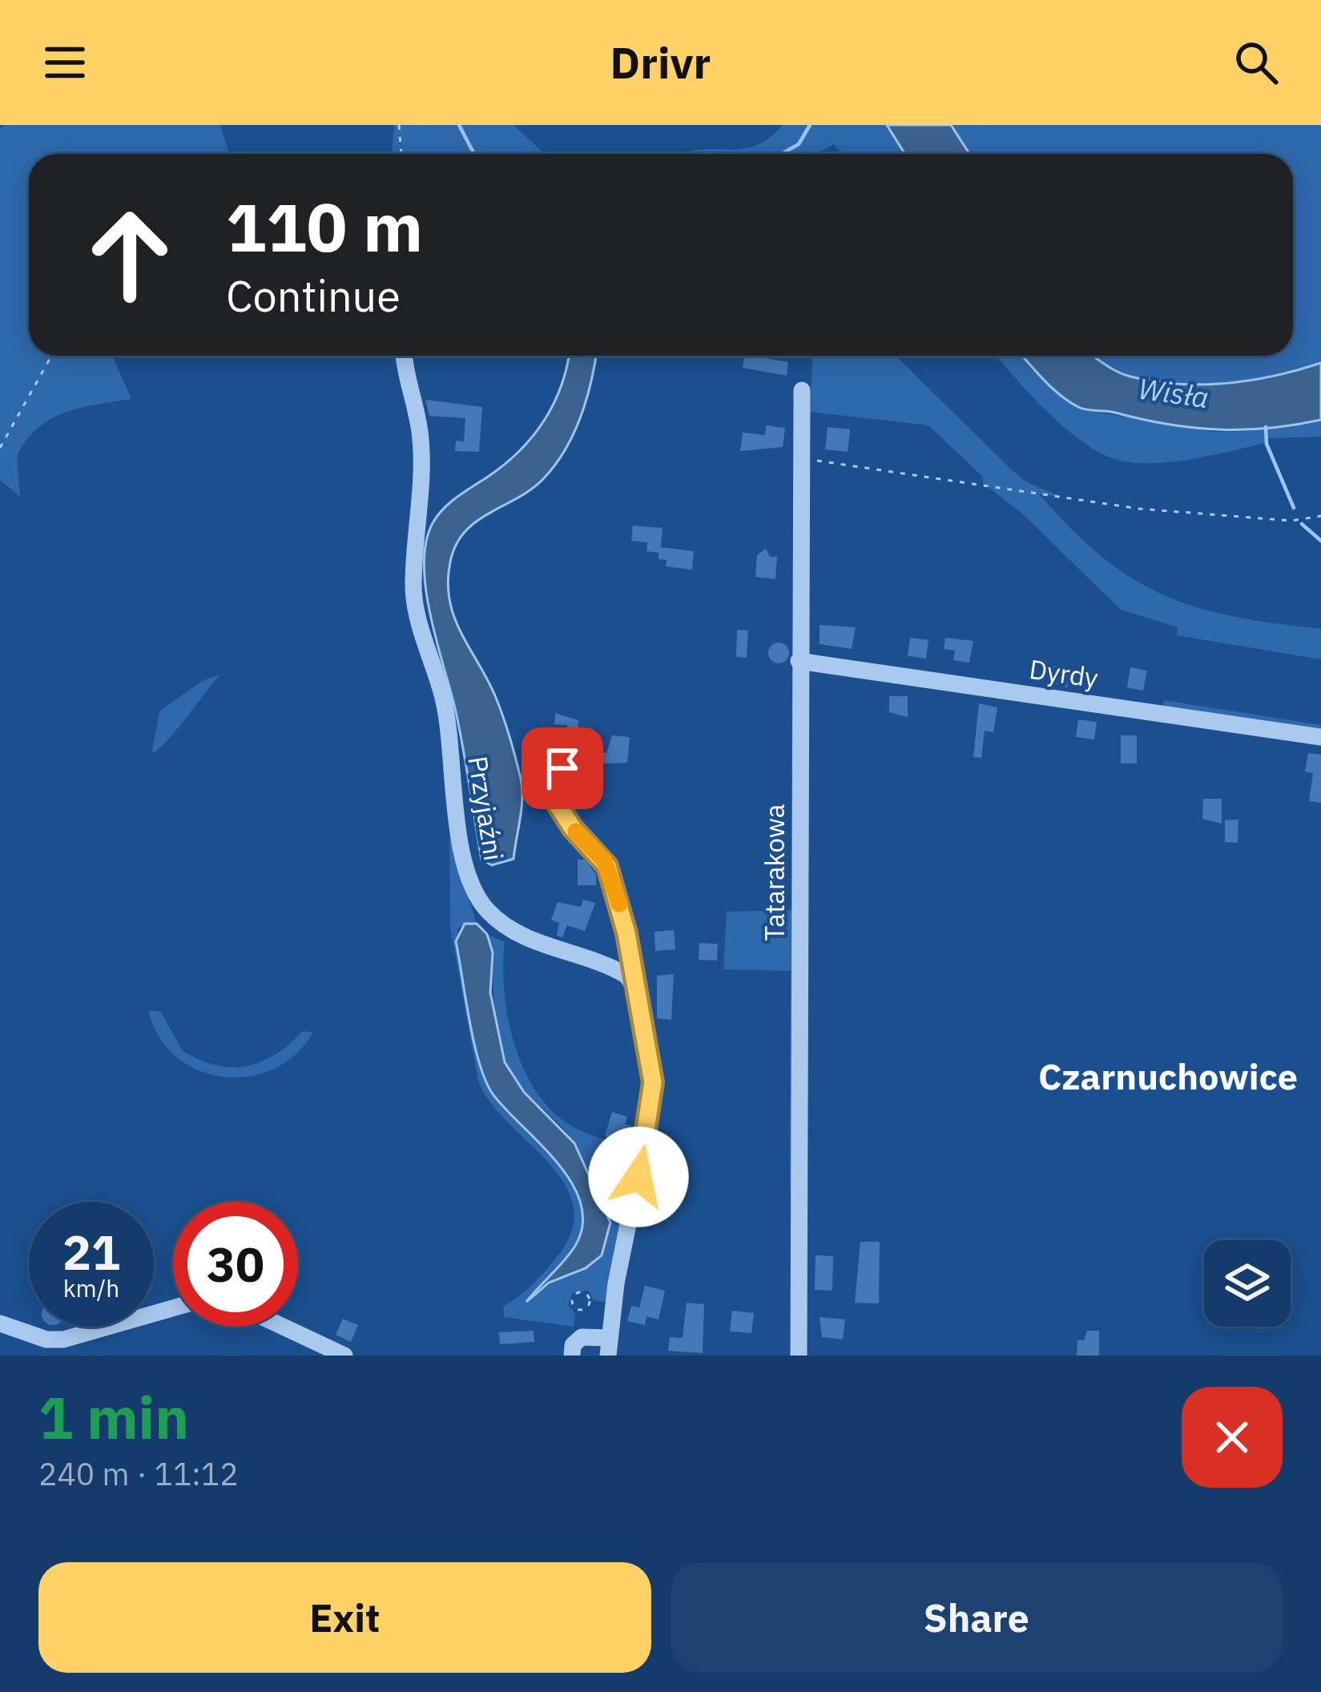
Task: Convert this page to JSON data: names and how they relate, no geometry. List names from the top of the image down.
{
  "streets": {
    "street": ["Dyrdy", "Przyjaźni", "Tatarakowa"]
  },
  "crossings": [
    ["Dyrdy", "Tatarakowa"]
  ],
  "districts": ["Czarnuchowice"],
  "water": ["Wisła"],
  "page": {
    "header": "Drivr",
    "turn": ["110 m", "Continue"],
    "speed": "21 km/h",
    "limit": "30",
    "heading": ["1 min", "240 m · 11:12"],
    "buttons": ["Exit", "Share"]
  }
}
